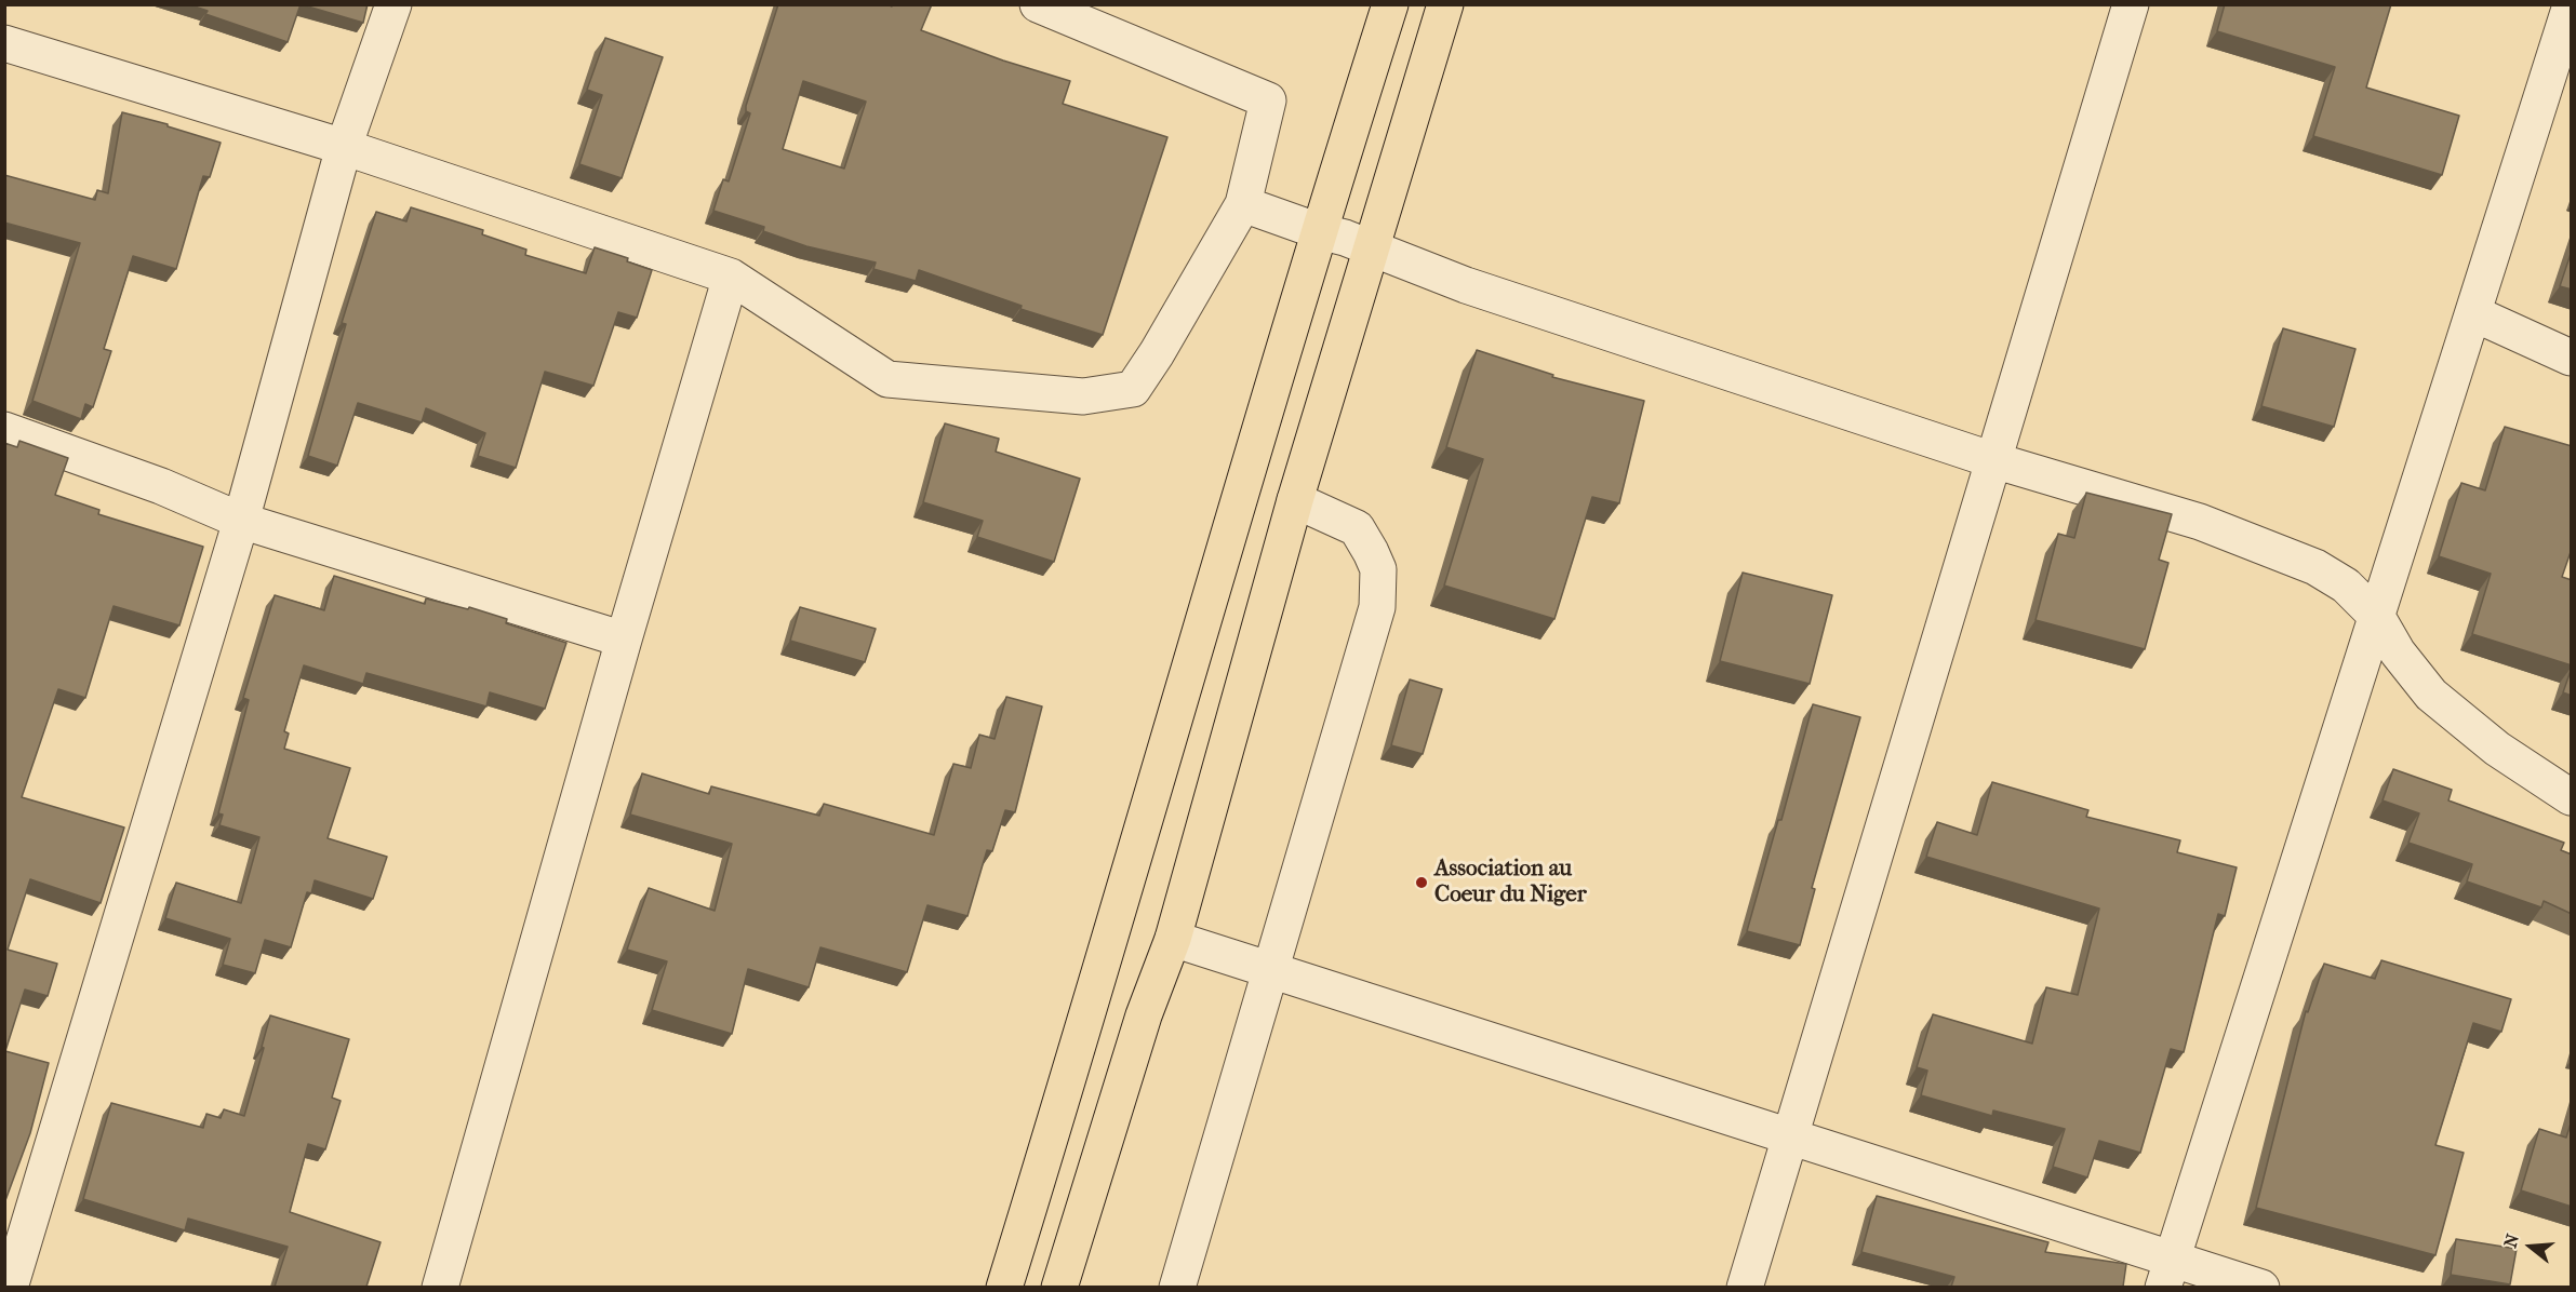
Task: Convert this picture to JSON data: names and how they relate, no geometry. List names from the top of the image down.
{
  "places": ["Association au Coeur du Niger"],
  "north": "left"
}
